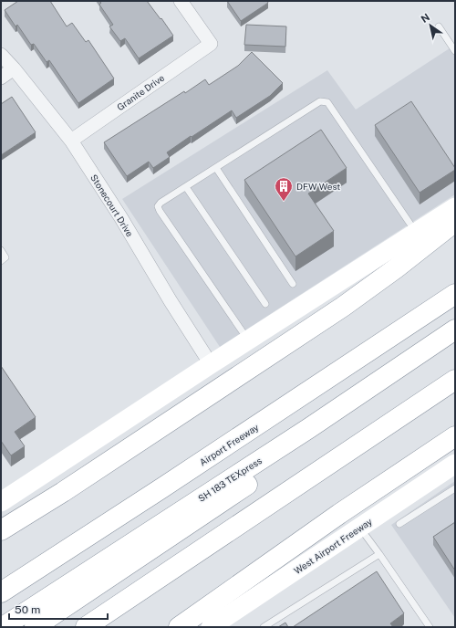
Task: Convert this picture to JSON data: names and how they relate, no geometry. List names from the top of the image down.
{
  "streets": {
    "highway": ["Airport Freeway", "SH 183 TEXpress"],
    "main road": ["West Airport Freeway"],
    "street": ["Granite Drive", "Stonecourt Drive"]
  },
  "crossings": [
    ["Granite Drive", "Stonecourt Drive"]
  ],
  "places": {
    "building": ["DFW West"]
  },
  "scale_bar": "50 m",
  "north": "top left"
}
